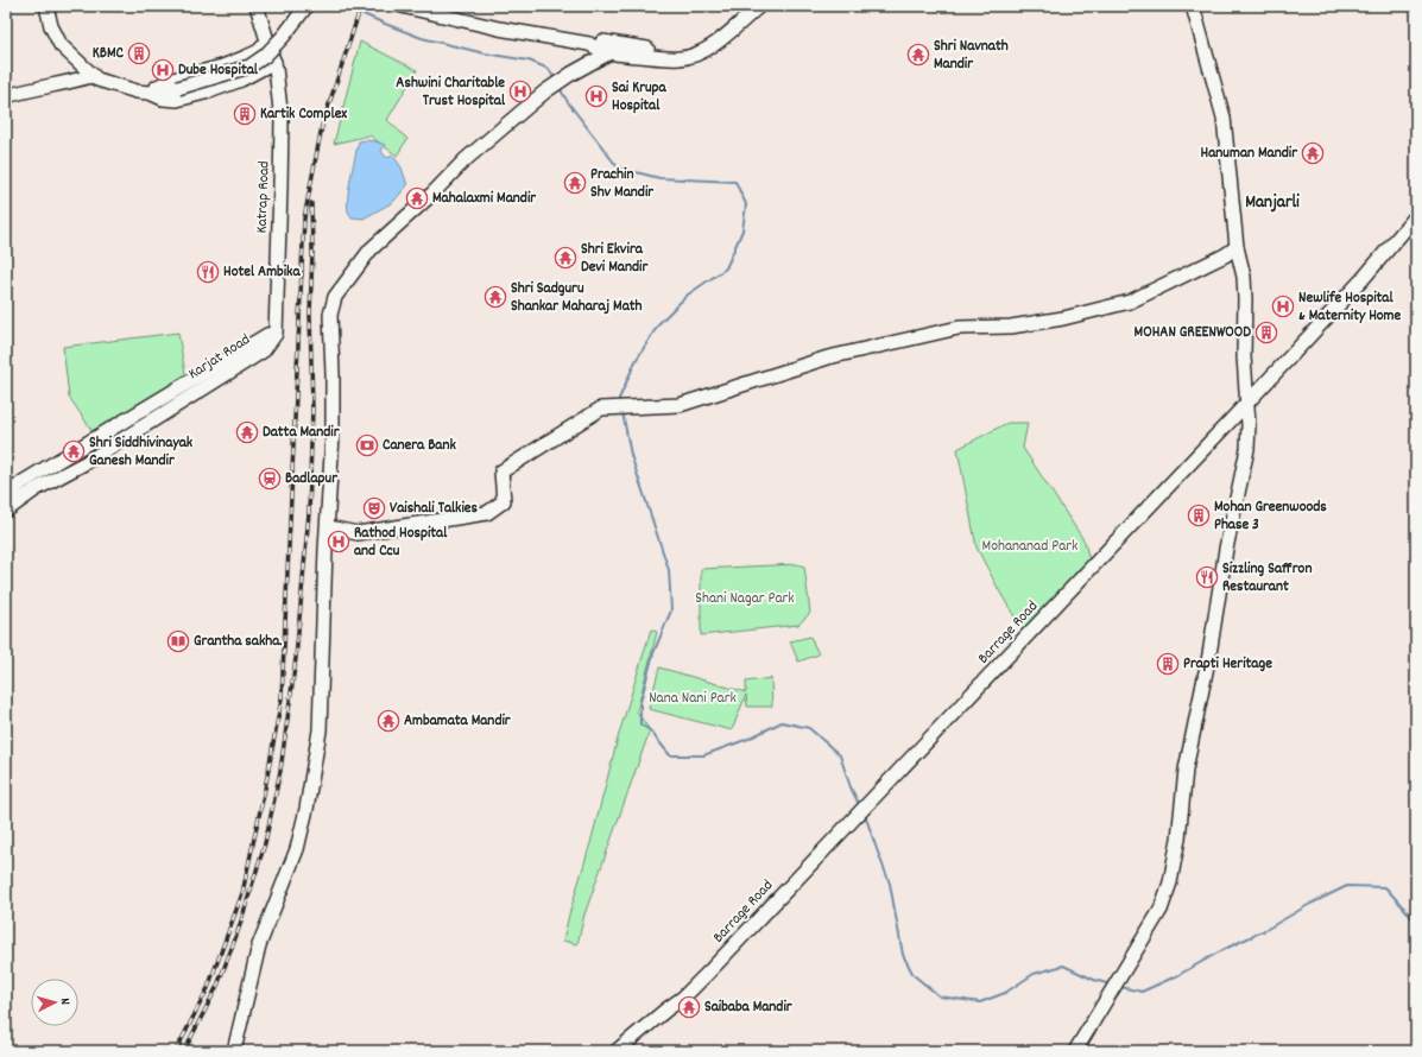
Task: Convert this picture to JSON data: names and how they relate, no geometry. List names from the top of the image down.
{
  "streets": {
    "street": ["Katrap Road", "Karjat Road", "Barrage Road"]
  },
  "crossings": [
    ["Katrap Road", "Karjat Road"]
  ],
  "districts": ["Manjarli"],
  "parks": ["Mohananad Park", "Shani Nagar Park", "Nana Nani Park"],
  "places": {
    "building": [
      "KBMC",
      "Kartik Complex",
      "MOHAN GREENWOOD",
      "Mohan Greenwoods Phase 3",
      "Prapti Heritage"
    ],
    "temple": [
      "Shri Navnath Mandir",
      "Hanuman Mandir",
      "Prachin Shv Mandir",
      "Mahalaxmi Mandir",
      "Shri Ekvira Devi Mandir",
      "Shri Sadguru Shankar Maharaj Math",
      "Datta Mandir",
      "Shri Siddhivinayak Ganesh Mandir",
      "Ambamata Mandir",
      "Saibaba Mandir"
    ],
    "hospital": [
      "Dube Hospital",
      "Ashwini Charitable Trust Hospital",
      "Sai Krupa Hospital",
      "Newlife Hospital & Maternity Home",
      "Rathod Hospital and Ccu"
    ],
    "restaurant": ["Hotel Ambika", "Sizzling Saffron Restaurant"],
    "bank": ["Canera Bank"],
    "station": ["Badlapur"],
    "theatre": ["Vaishali Talkies"],
    "library": ["Grantha sakha."]
  },
  "north": "right"
}
